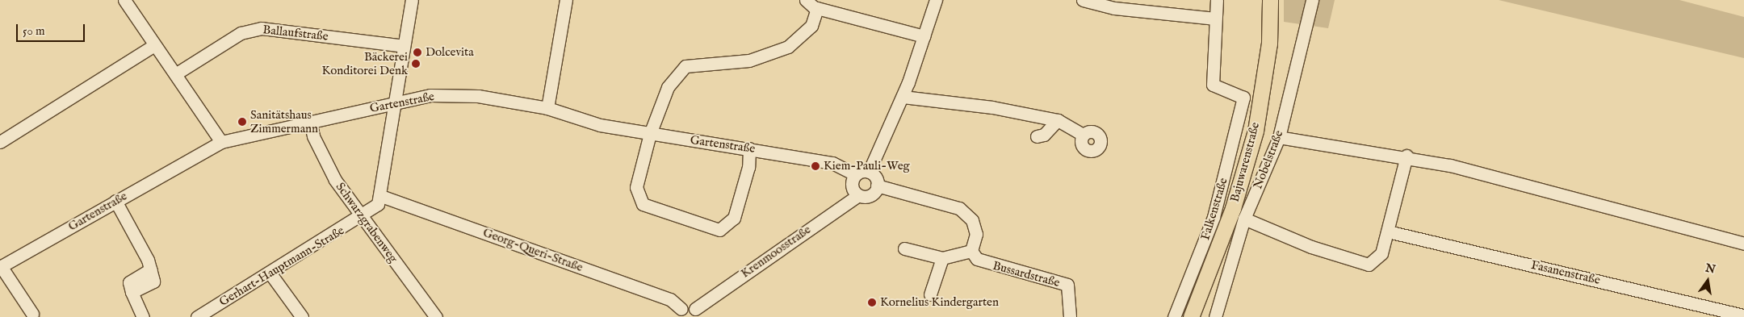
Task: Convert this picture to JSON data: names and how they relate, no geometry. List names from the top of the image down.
{
  "streets": {
    "main road": ["Bajuwarenstraße"],
    "street": [
      "Ballaufstraße",
      "Gartenstraße",
      "Nobelstraße",
      "Falkenstraße",
      "Schwarzgrabenweg",
      "Georg-Queri-Straße",
      "Krenmoosstraße",
      "Gerhart-Hauptmann-Straße",
      "Fasanenstraße",
      "Bussardstraße"
    ]
  },
  "crossings": [
    ["Gartenstraße", "Schwarzgrabenweg"],
    ["Gartenstraße", "Krenmoosstraße"],
    ["Schwarzgrabenweg", "Gerhart-Hauptmann-Straße"],
    ["Georg-Queri-Straße", "Gerhart-Hauptmann-Straße"]
  ],
  "places": [
    "Dolcevita",
    "Bäckerei Konditorei Denk",
    "Sanitätshaus Zimmermann",
    "Kiem-Pauli-Weg",
    "Kornelius Kindergarten"
  ],
  "scale_bar": "50 m",
  "north": "top"
}
